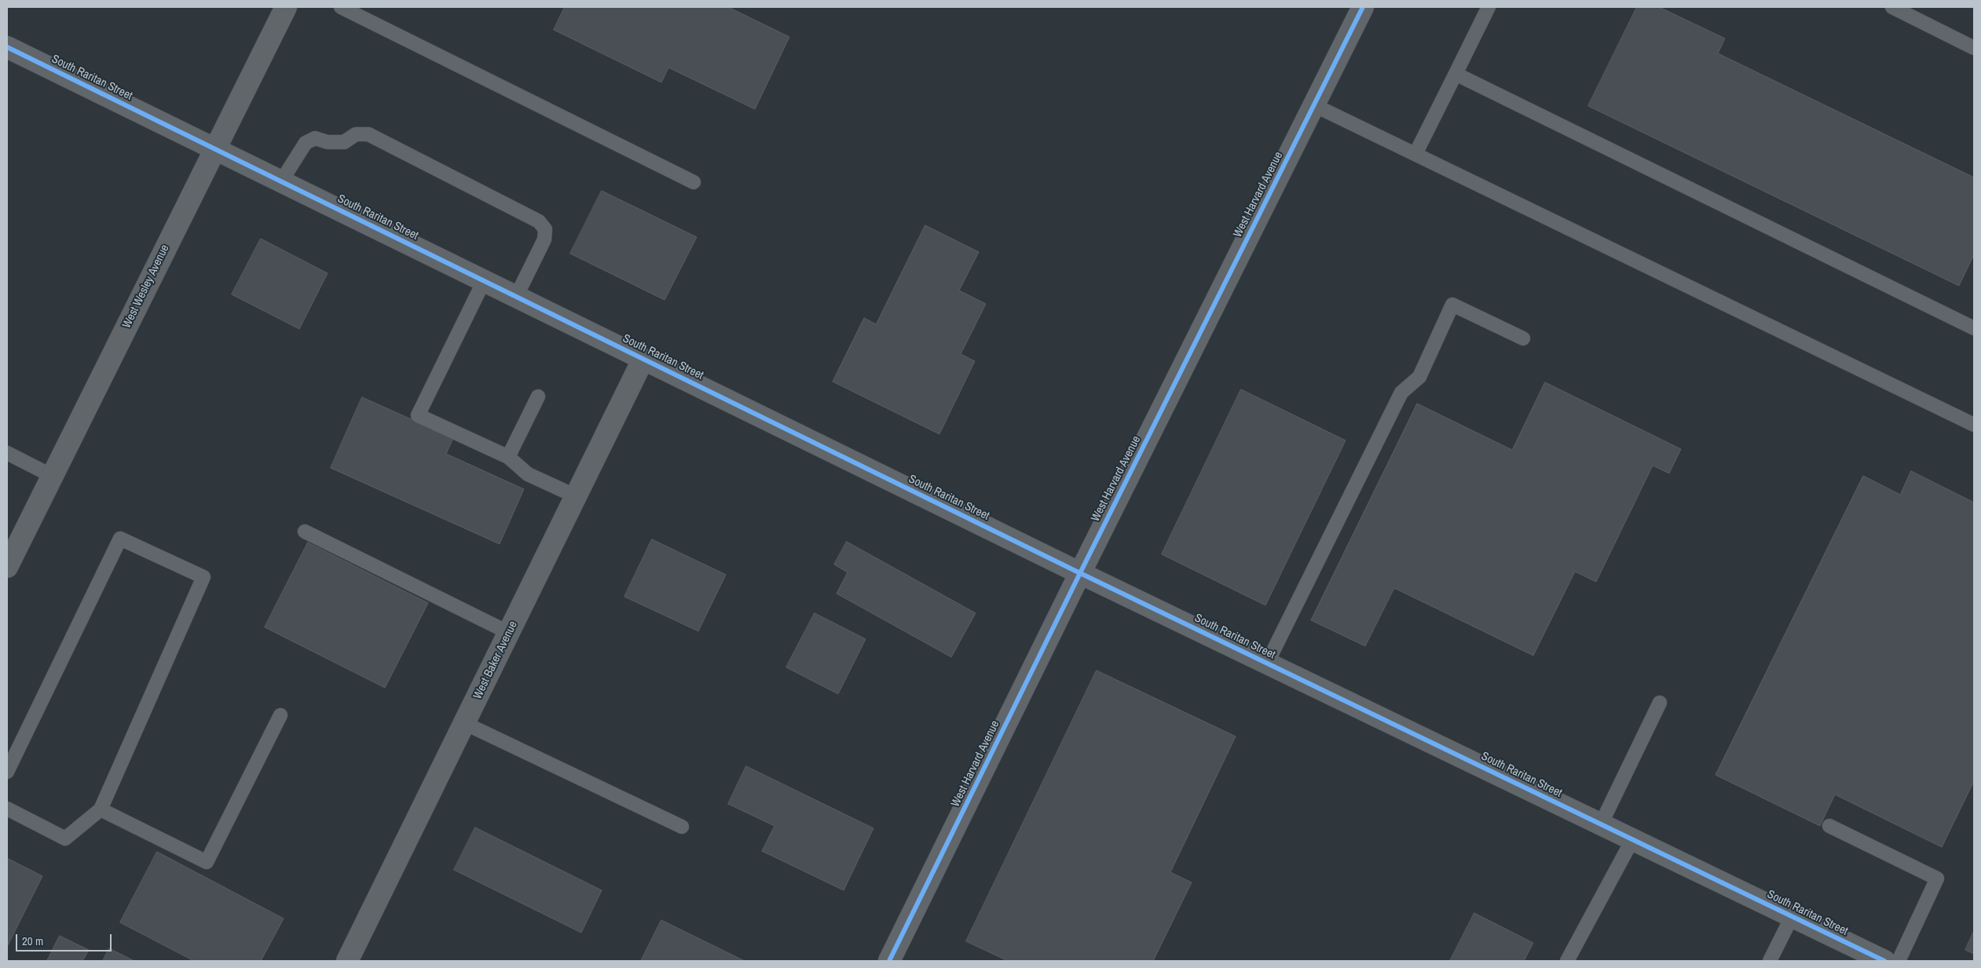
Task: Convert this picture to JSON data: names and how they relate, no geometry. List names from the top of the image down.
{
  "streets": {
    "street": [
      "South Raritan Street",
      "West Harvard Avenue",
      "West Wesley Avenue",
      "West Baker Avenue"
    ]
  },
  "crossings": [
    ["South Raritan Street", "West Harvard Avenue"],
    ["South Raritan Street", "West Wesley Avenue"],
    ["South Raritan Street", "West Baker Avenue"]
  ],
  "scale_bar": "20 m"
}
